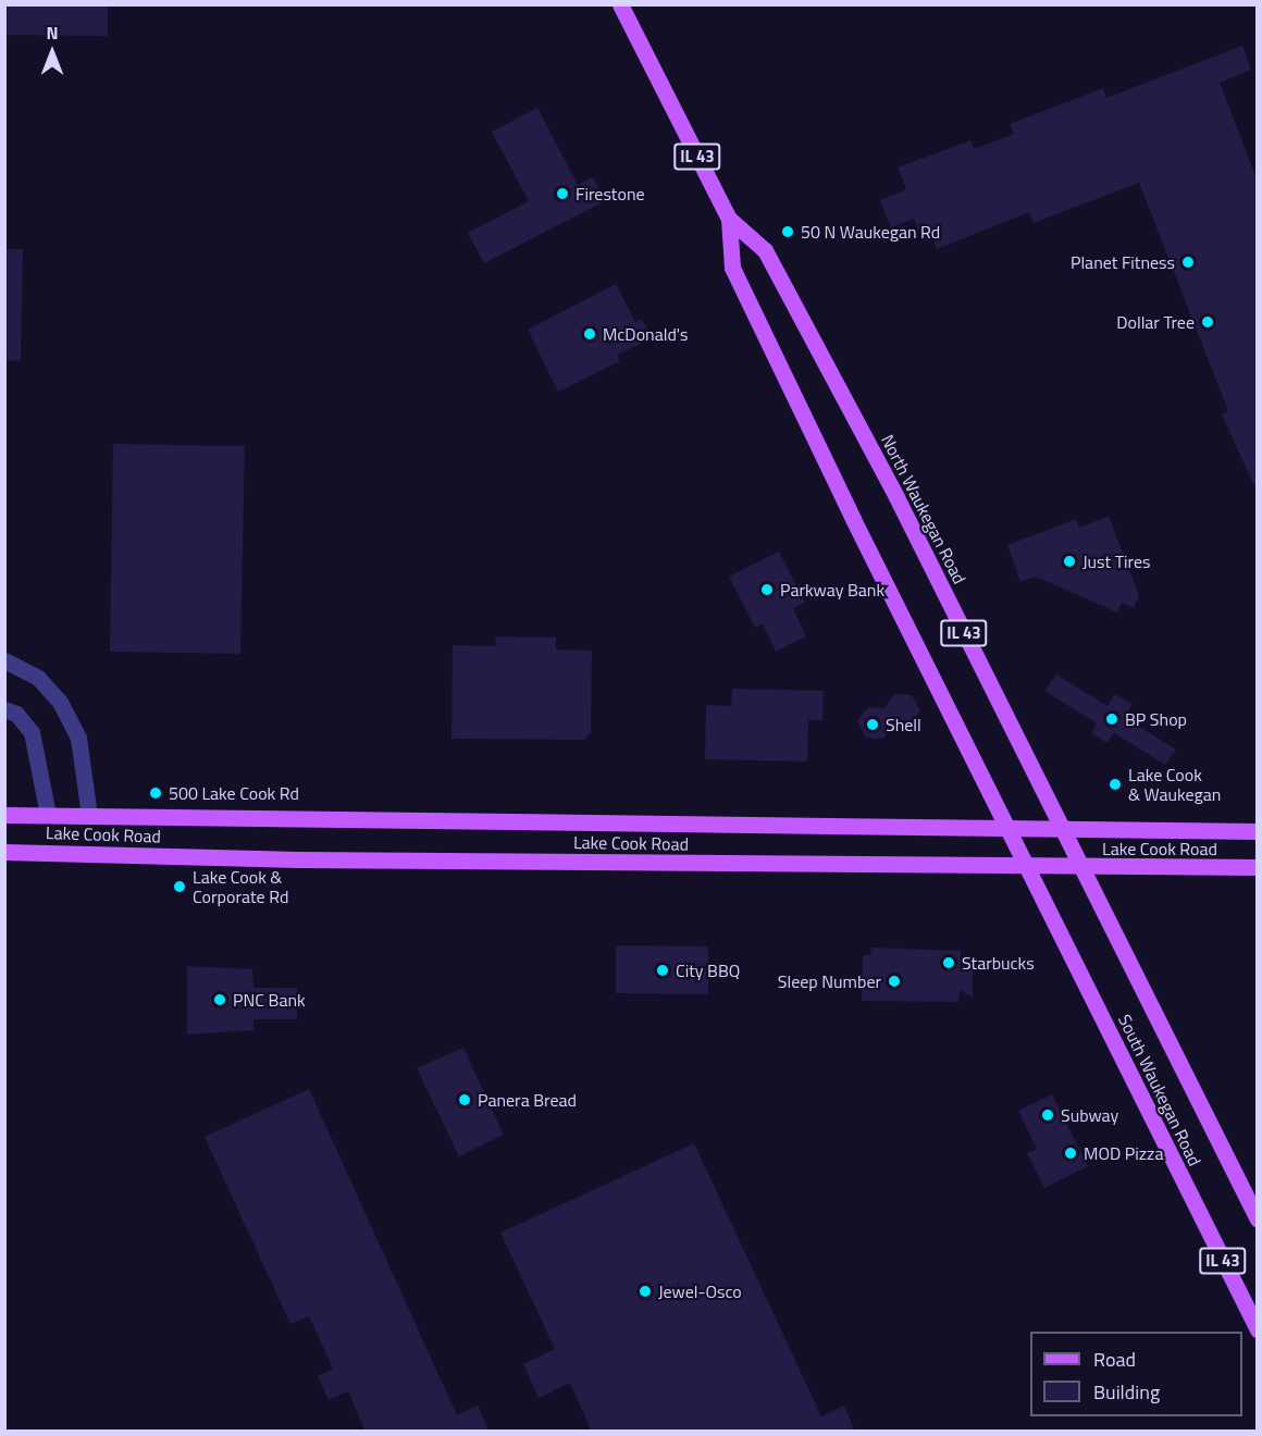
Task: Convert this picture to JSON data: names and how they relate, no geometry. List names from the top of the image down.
{
  "streets": {
    "main road": [
      "IL 43",
      "North Waukegan Road",
      "Lake Cook Road",
      "South Waukegan Road"
    ]
  },
  "crossings": [
    ["IL 43", "North Waukegan Road"],
    ["IL 43", "Lake Cook Road"],
    ["IL 43", "South Waukegan Road"],
    ["North Waukegan Road", "Lake Cook Road"],
    ["Lake Cook Road", "South Waukegan Road"]
  ],
  "places": [
    "Firestone",
    "50 N Waukegan Rd",
    "Planet Fitness",
    "Dollar Tree",
    "McDonald's",
    "Just Tires",
    "Parkway Bank",
    "BP Shop",
    "Shell",
    "Lake Cook & Waukegan",
    "500 Lake Cook Rd",
    "Lake Cook & Corporate Rd",
    "Starbucks",
    "City BBQ",
    "Sleep Number",
    "PNC Bank",
    "Panera Bread",
    "Subway",
    "MOD Pizza",
    "Jewel-Osco"
  ],
  "legend": ["Road", "Building"],
  "north": "top"
}
